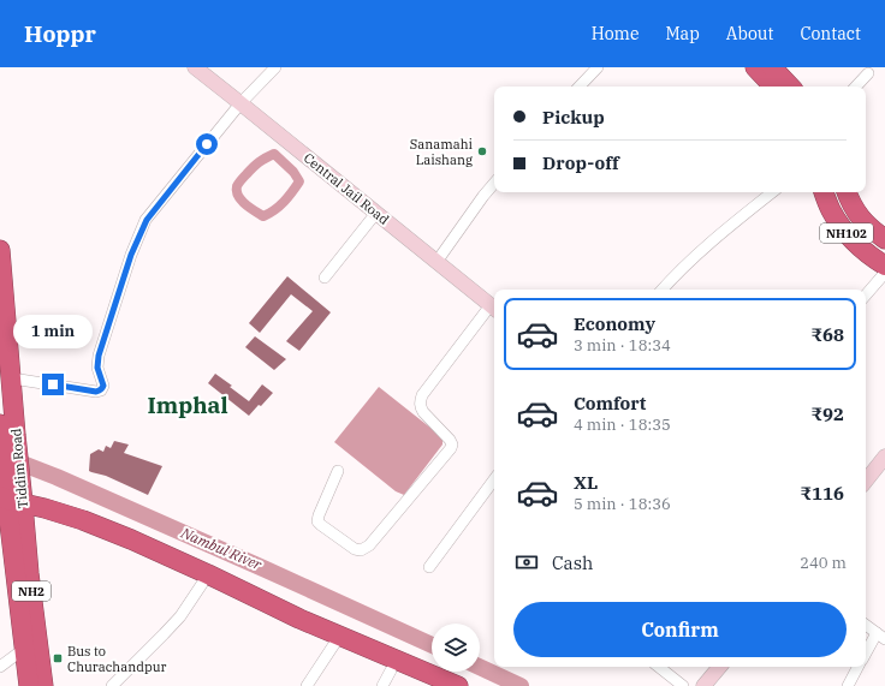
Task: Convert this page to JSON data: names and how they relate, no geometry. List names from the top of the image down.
{
  "streets": {
    "highway": ["NH102", "Tiddim Road", "NH2"],
    "street": ["Central Jail Road"]
  },
  "crossings": [
    ["Tiddim Road", "NH2"]
  ],
  "districts": ["Imphal"],
  "water": ["Nambul River"],
  "places": {
    "other": ["Sanamahi Laishang"],
    "transit": ["Bus to Churachandpur"]
  },
  "page": {
    "header": "Hoppr",
    "nav": [
      "Home",
      "Map",
      "About",
      "Contact"
    ],
    "banner": ["Pickup", "Drop-off"],
    "list": [
      {
        "name": "Economy",
        "note": "3 min · 18:34",
        "value": "₹68"
      },
      {
        "name": "Comfort",
        "note": "4 min · 18:35",
        "value": "₹92"
      },
      {
        "name": "XL",
        "note": "5 min · 18:36",
        "value": "₹116"
      }
    ],
    "bubble": "1 min",
    "pay": ["Cash", "240 m"],
    "buttons": "Confirm"
  }
}
